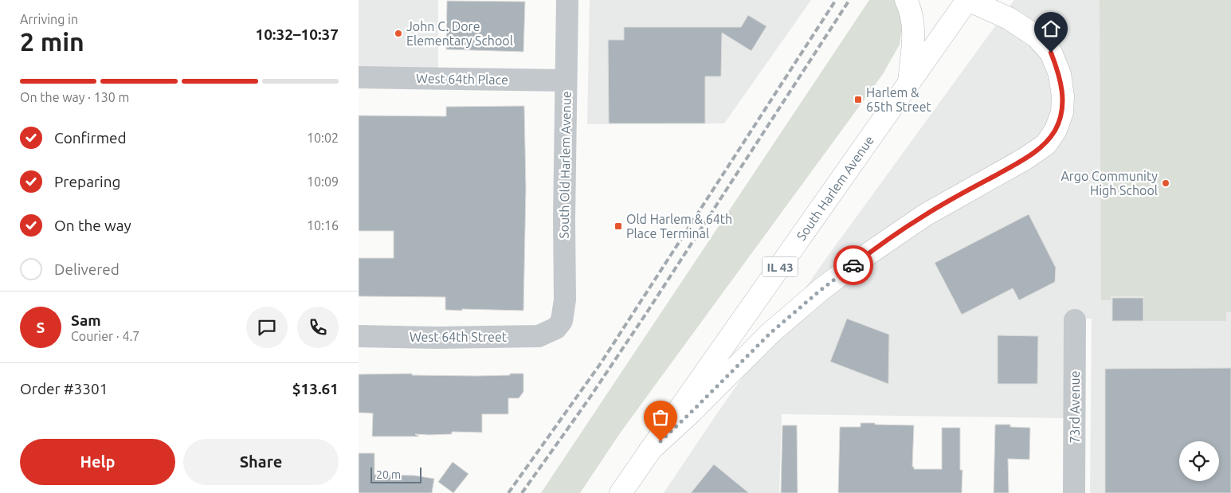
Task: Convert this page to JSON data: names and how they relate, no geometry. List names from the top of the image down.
{
  "streets": {
    "main road": ["South Harlem Avenue", "IL 43"],
    "street": [
      "West 64th Place",
      "South Old Harlem Avenue",
      "West 64th Street",
      "73rd Avenue"
    ]
  },
  "crossings": [
    ["West 64th Place", "South Old Harlem Avenue"],
    ["South Old Harlem Avenue", "West 64th Street"]
  ],
  "places": {
    "other": ["John C. Dore Elementary School", "Argo Community High School"],
    "transit": ["Harlem & 65th Street", "Old Harlem & 64th Place Terminal"]
  },
  "scale_bar": "20 m",
  "page": {
    "heading": ["2 min", "Arriving in", "10:32–10:37"],
    "panel": [
      "Sam",
      "Courier · 4.7",
      "Order #3301",
      "$13.61"
    ],
    "bar": "On the way · 130 m",
    "list": [
      ["Confirmed", "10:02"],
      ["Preparing", "10:09"],
      ["On the way", "10:16"],
      "Delivered"
    ],
    "round": "S",
    "buttons": ["Help", "Share"],
    "scale": "20 m"
  }
}
